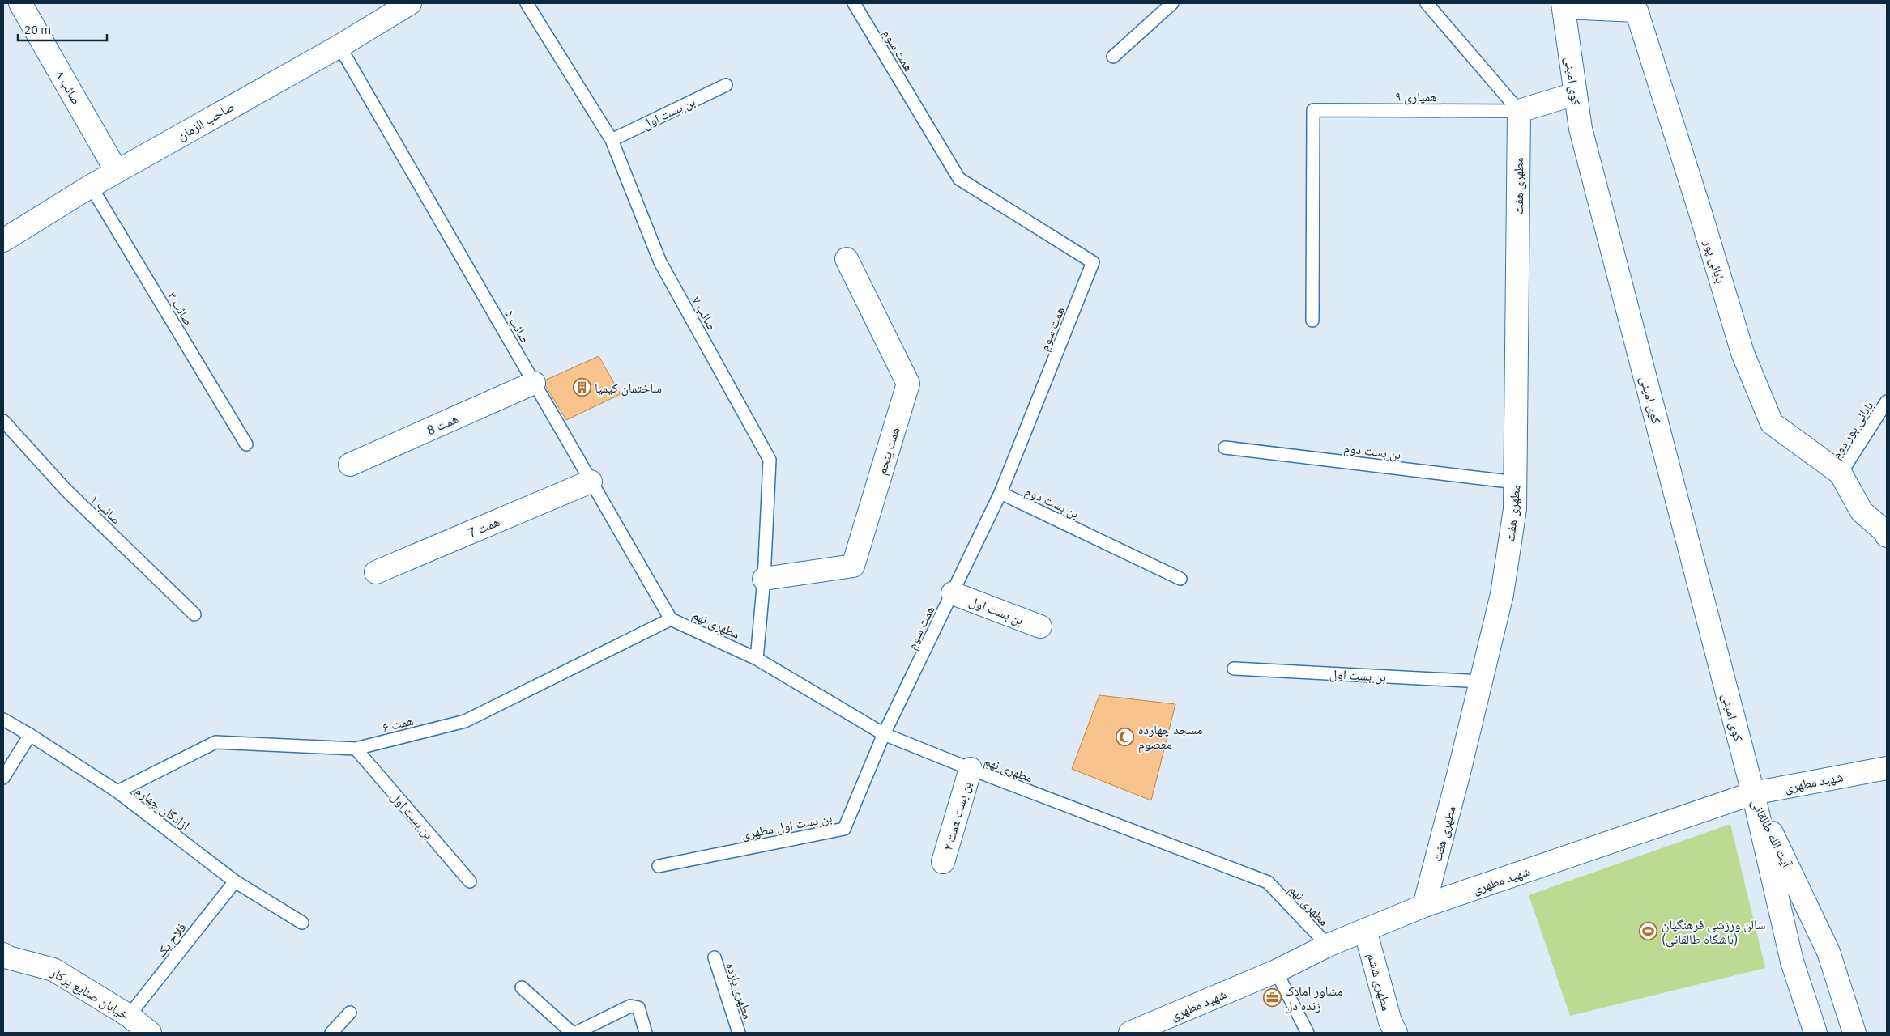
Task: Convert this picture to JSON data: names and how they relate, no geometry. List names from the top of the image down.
{
  "streets": {
    "street": [
      "کوی امینی",
      "صائب ۸",
      "بن بست اول",
      "صاحب الزمان",
      "مطهری هفت",
      "بابائی پور",
      "همت 8",
      "همت پنجم",
      "همت 7",
      "شهید مطهری",
      "بن بست همت ۲",
      "آیت الله طالقانی",
      "مطهری ششم",
      "خیابان صنایع پرکار"
    ],
    "lane": [
      "همت سوم",
      "همیاری ۹",
      "صائب ۳",
      "صائب ۷",
      "صائب ۵",
      "بابائی پور دوم",
      "بن بست دوم",
      "صائب ۱",
      "مطهری نهم",
      "همت ۶",
      "ازادگان چهارم",
      "بن بست اول مطهری",
      "فلاح یک",
      "مطهری یازده"
    ]
  },
  "crossings": [
    ["همت سوم", "بن بست اول"],
    ["همت سوم", "بن بست دوم"],
    ["همت سوم", "مطهری نهم"],
    ["همت سوم", "بن بست اول مطهری"],
    ["کوی امینی", "بابائی پور"],
    ["کوی امینی", "شهید مطهری"],
    ["کوی امینی", "آیت الله طالقانی"],
    ["صائب ۸", "صاحب الزمان"],
    ["همیاری ۹", "مطهری هفت"],
    ["بن بست اول", "مطهری هفت"],
    ["بن بست اول", "صائب ۷"],
    ["بن بست اول", "همت ۶"],
    ["صاحب الزمان", "صائب ۳"],
    ["صاحب الزمان", "صائب ۵"],
    ["مطهری هفت", "بن بست دوم"],
    ["مطهری هفت", "شهید مطهری"],
    ["بابائی پور", "بابائی پور دوم"],
    ["صائب ۷", "همت پنجم"],
    ["صائب ۷", "مطهری نهم"],
    ["صائب ۵", "همت 8"],
    ["صائب ۵", "همت 7"],
    ["صائب ۵", "مطهری نهم"],
    ["صائب ۵", "همت ۶"],
    ["مطهری نهم", "همت ۶"],
    ["مطهری نهم", "شهید مطهری"],
    ["مطهری نهم", "بن بست همت ۲"],
    ["مطهری نهم", "بن بست اول مطهری"],
    ["همت ۶", "ازادگان چهارم"],
    ["شهید مطهری", "آیت الله طالقانی"],
    ["شهید مطهری", "مطهری ششم"],
    ["ازادگان چهارم", "فلاح یک"],
    ["فلاح یک", "خیابان صنایع پرکار"]
  ],
  "places": {
    "building": ["ساختمان کیمیا"],
    "mosque": ["مسجد چهارده معصوم"],
    "sports": ["سالن ورزشی فرهنگیان (باشگاه طالقانی)"],
    "office": ["مشاور املاک زنده دل"]
  },
  "scale_bar": "20 m"
}
